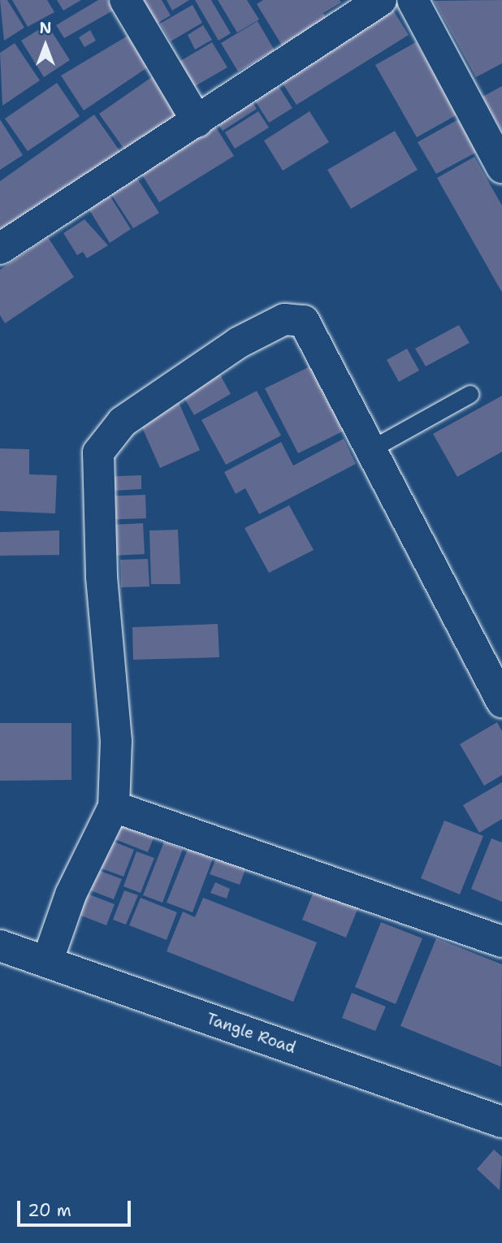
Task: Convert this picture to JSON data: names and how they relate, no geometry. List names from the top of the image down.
{
  "streets": {
    "street": ["Tangle Road"]
  },
  "scale_bar": "20 m",
  "north": "top"
}
